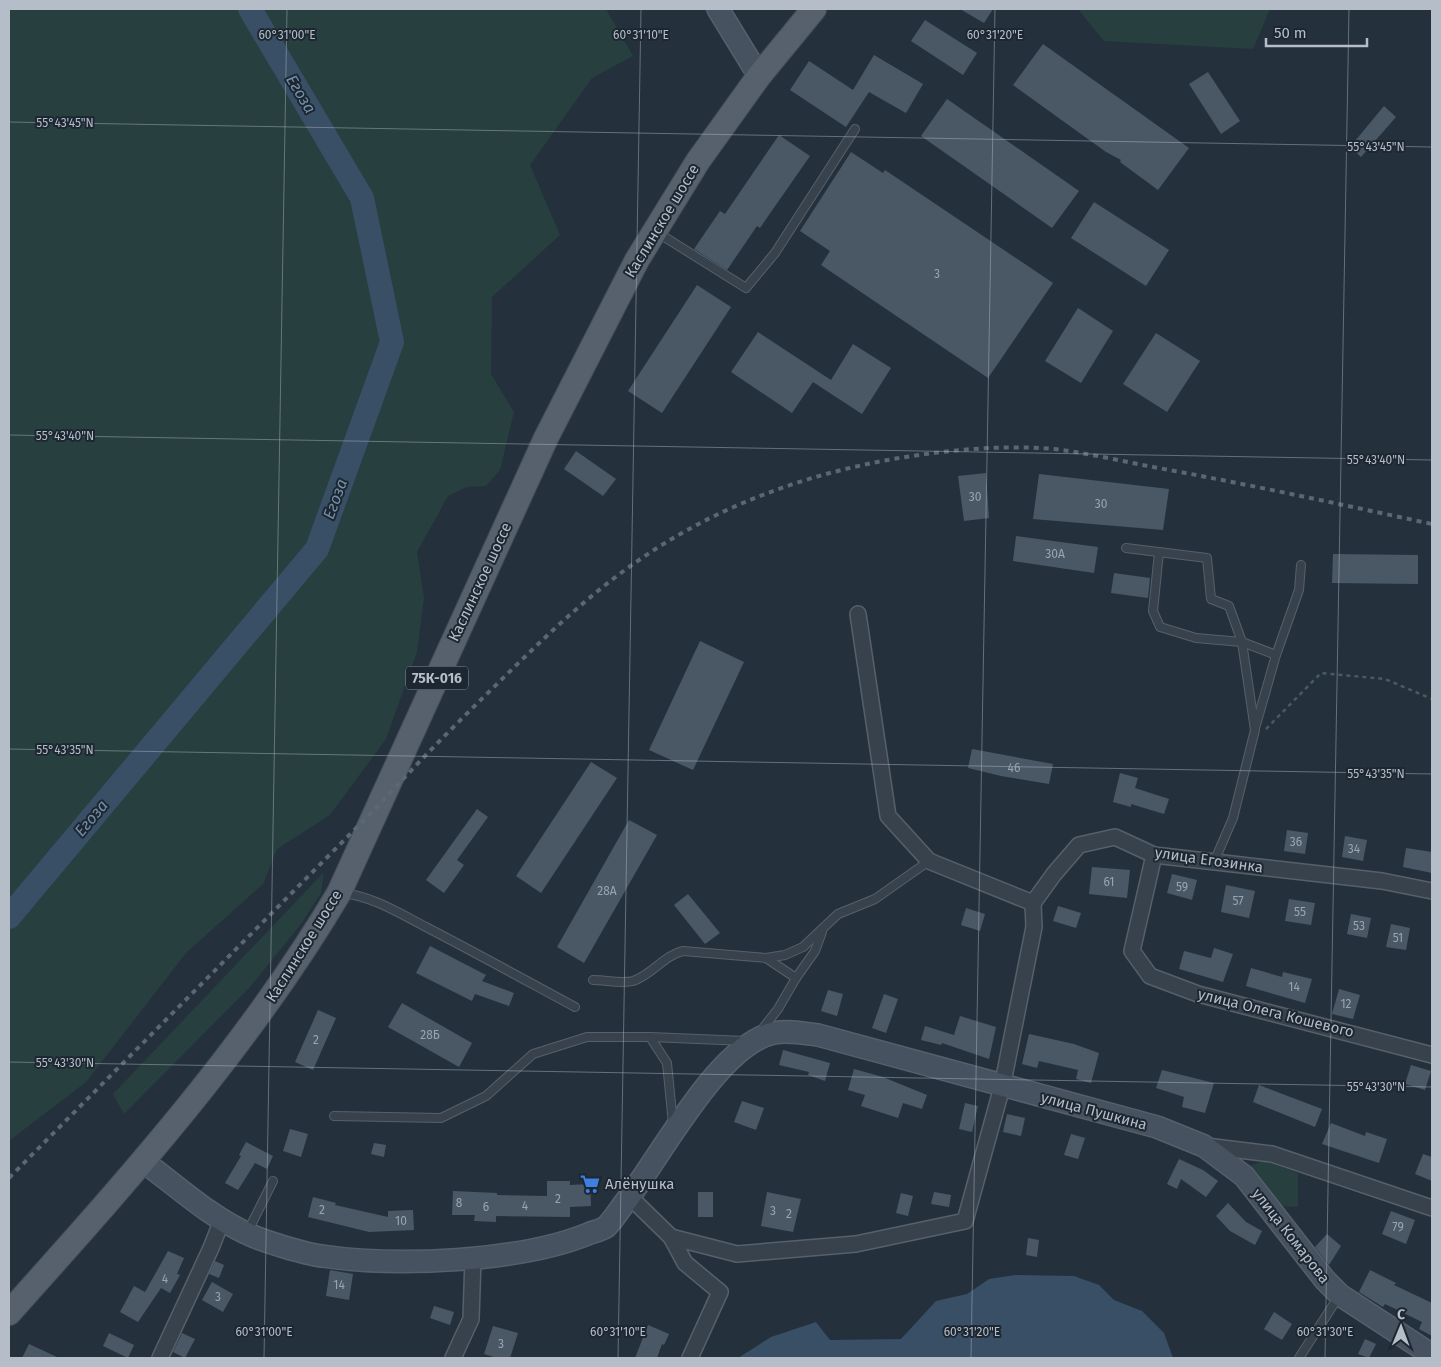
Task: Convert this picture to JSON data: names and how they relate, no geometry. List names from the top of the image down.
{
  "streets": {
    "main road": ["Каслинское шоссе", "75К-016"],
    "street": [
      "улица Егозинка",
      "улица Олега Кошевого",
      "улица Пушкина",
      "улица Комарова"
    ]
  },
  "crossings": [
    ["Каслинское шоссе", "улица Пушкина"],
    ["улица Егозинка", "улица Олега Кошевого"],
    ["улица Пушкина", "улица Комарова"]
  ],
  "water": ["Егоза"],
  "places": {
    "supermarket": ["Алёнушка"]
  },
  "house_numbers": [
    "3",
    "30",
    "30",
    "30А",
    "46",
    "36",
    "34",
    "61",
    "59",
    "28А",
    "57",
    "55",
    "53",
    "51",
    "14",
    "12",
    "28Б",
    "2",
    "2",
    "8",
    "4",
    "6",
    "2",
    "3",
    "2",
    "10",
    "79",
    "4",
    "14",
    "3",
    "3"
  ],
  "scale_bar": "50 m",
  "north": "top",
  "coordinates": [
    "60°31'00\"E",
    "60°31'10\"E",
    "60°31'20\"E",
    "55°43'45\"N",
    "55°43'40\"N",
    "55°43'35\"N",
    "55°43'30\"N",
    "60°31'30\"E"
  ]
}
